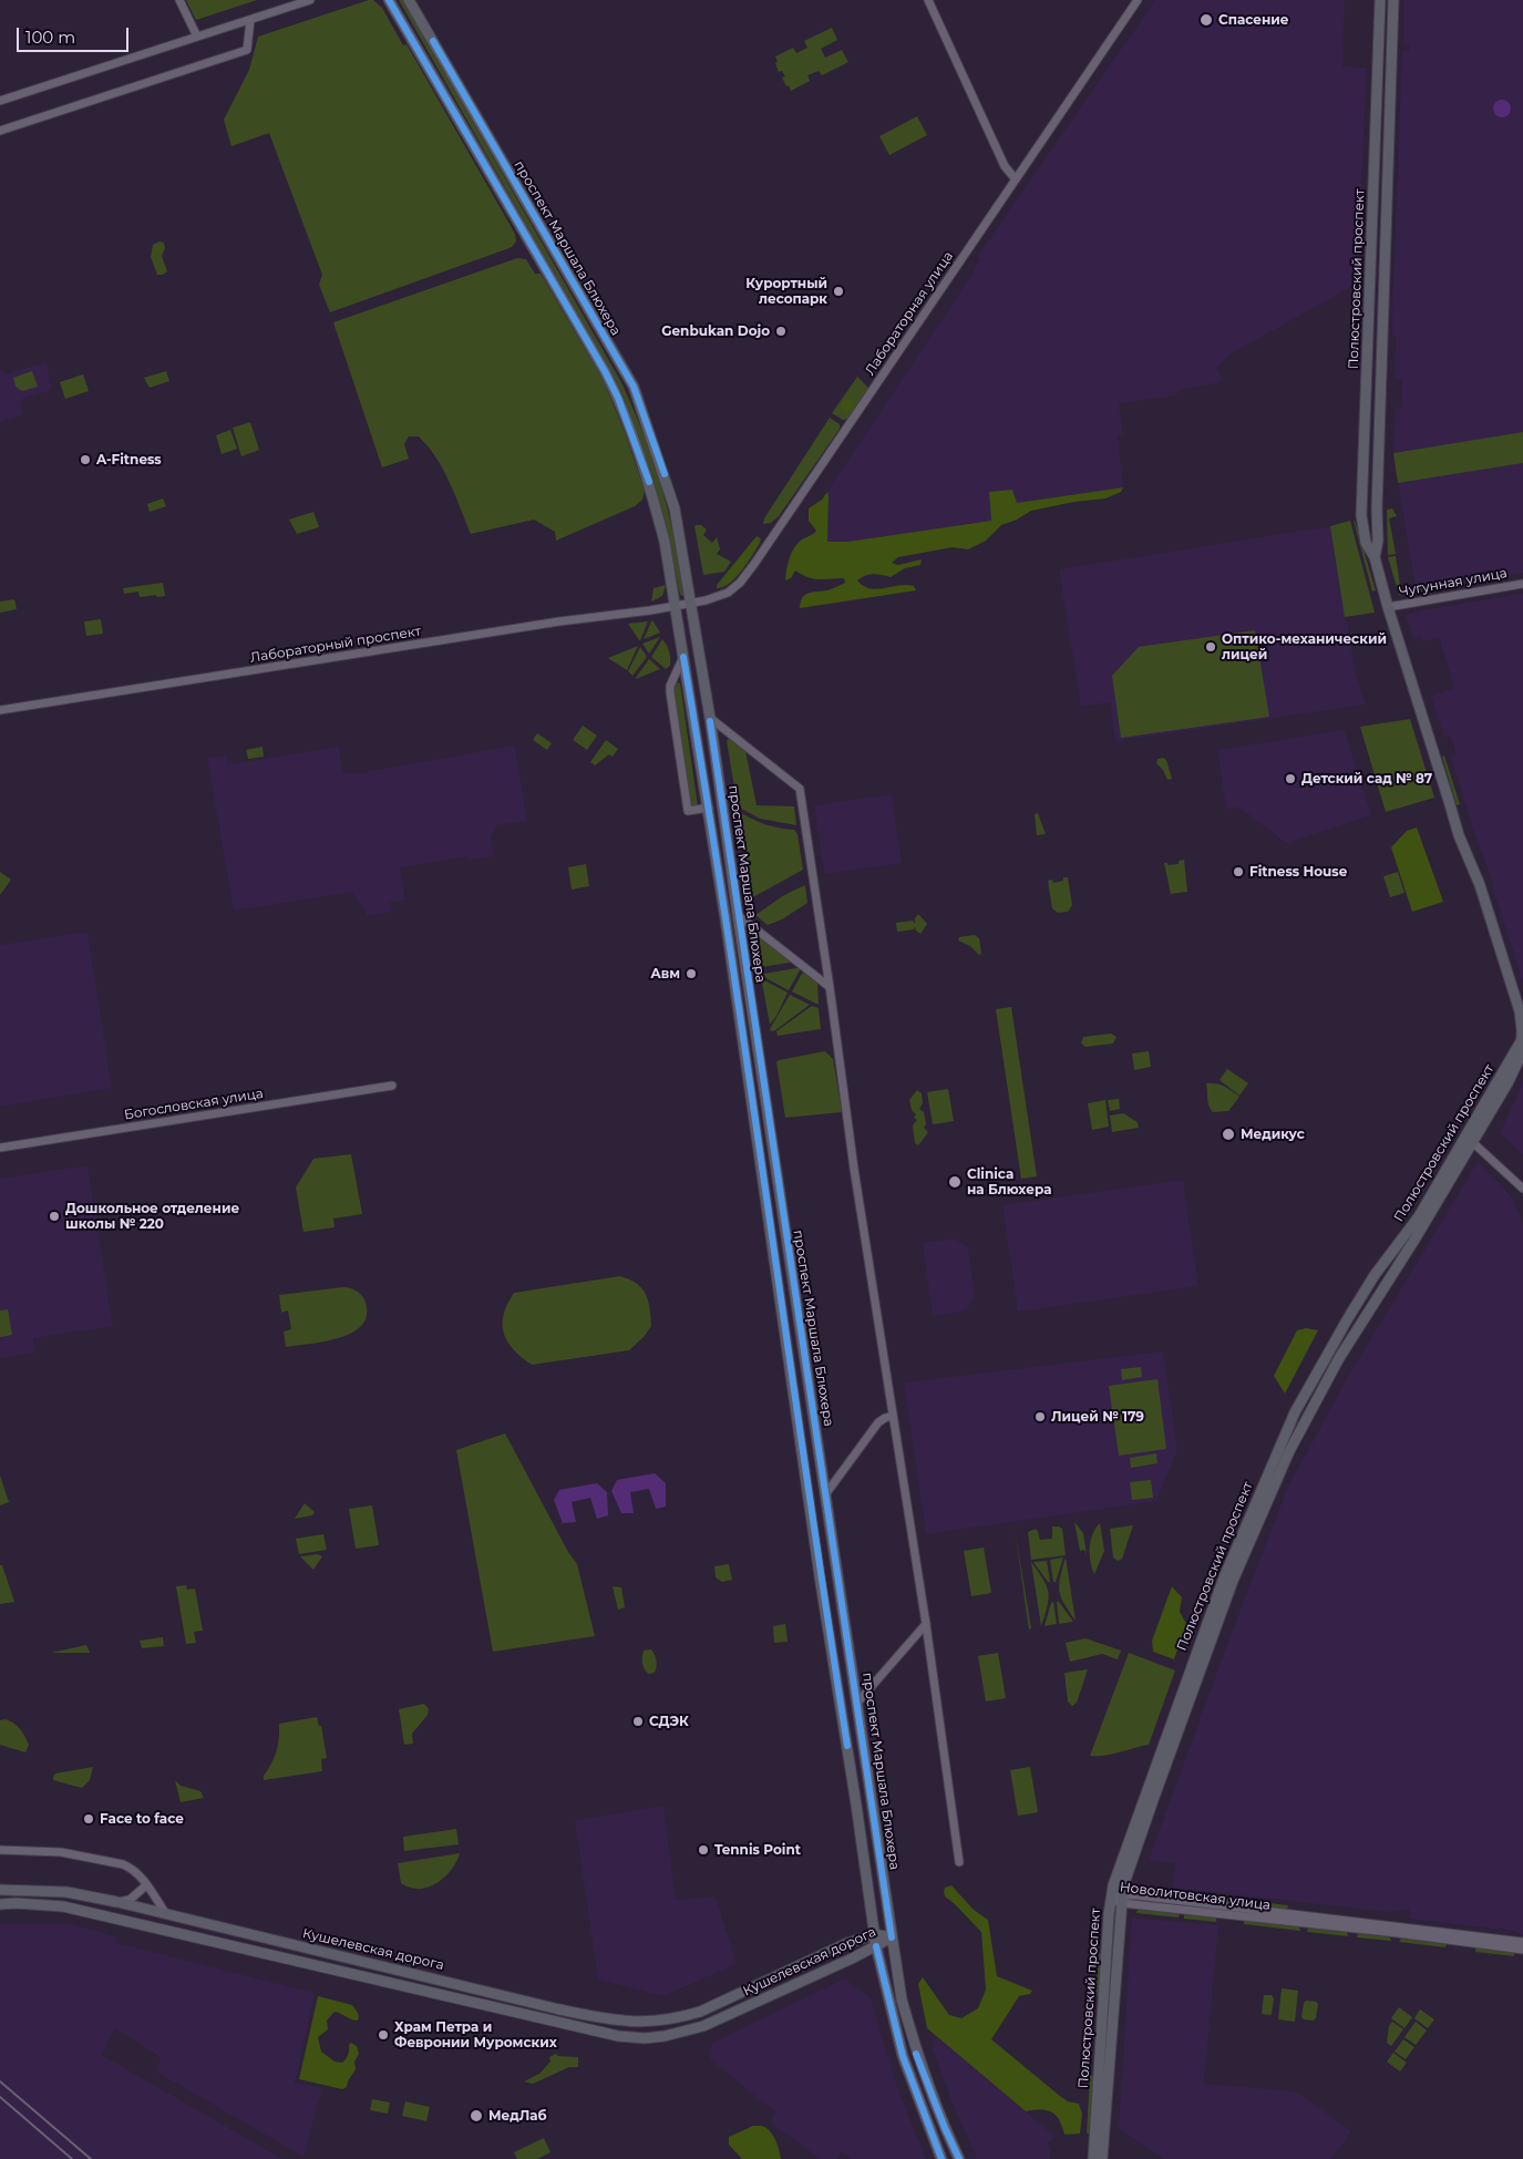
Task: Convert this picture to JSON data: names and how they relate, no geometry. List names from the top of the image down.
{
  "streets": {
    "main road": ["проспект Маршала Блюхера", "Полюстровский проспект", "Кушелевская дорога"],
    "street": [
      "Лабораторная улица",
      "Чугунная улица",
      "Лабораторный проспект",
      "Богословская улица",
      "Новолитовская улица"
    ]
  },
  "crossings": [
    ["проспект Маршала Блюхера", "Лабораторная улица"],
    ["проспект Маршала Блюхера", "Лабораторный проспект"],
    ["проспект Маршала Блюхера", "Кушелевская дорога"],
    ["Полюстровский проспект", "Чугунная улица"],
    ["Полюстровский проспект", "Новолитовская улица"],
    ["Лабораторная улица", "Лабораторный проспект"]
  ],
  "places": [
    "Спасение",
    "Курортный лесопарк",
    "Genbukan Dojo",
    "A-Fitness",
    "Оптико-механический лицей",
    "Детский сад № 87",
    "Fitness House",
    "Авм",
    "Медикус",
    "Clinica на Блюхера",
    "Дошкольное отделение школы № 220",
    "Лицей № 179",
    "СДЭК",
    "Face to face",
    "Tennis Point",
    "Храм Петра и Февронии Муромских",
    "МедЛаб"
  ],
  "scale_bar": "100 m"
}
